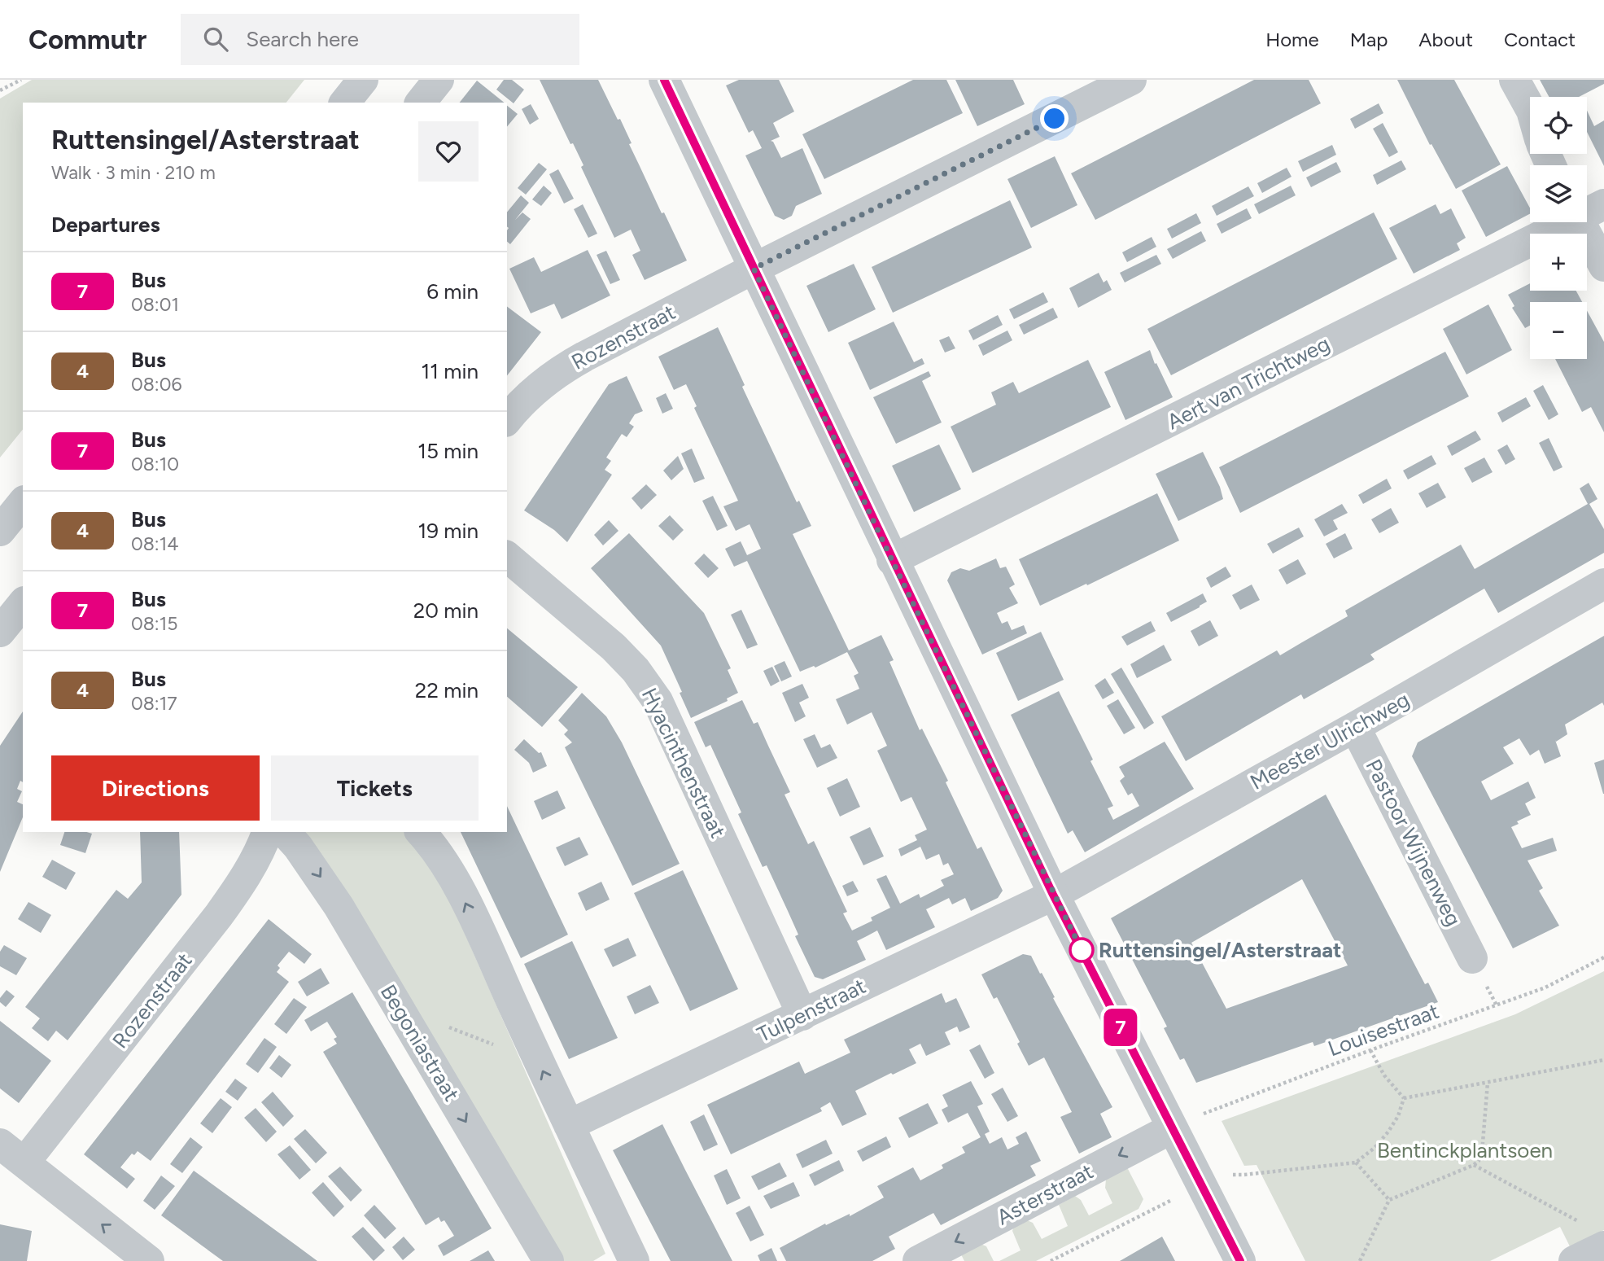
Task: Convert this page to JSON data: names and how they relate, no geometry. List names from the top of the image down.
{
  "streets": {
    "street": [
      "Rozenstraat",
      "Aert van Trichtweg",
      "Meester Ulrichweg",
      "Hyacinthenstraat",
      "Pastoor Wijnenweg",
      "Tulpenstraat",
      "Begoniastraat",
      "Asterstraat"
    ],
    "path": ["Louisestraat"]
  },
  "crossings": [
    ["Meester Ulrichweg", "Pastoor Wijnenweg"],
    ["Meester Ulrichweg", "Tulpenstraat"],
    ["Hyacinthenstraat", "Tulpenstraat"],
    ["Louisestraat", "Asterstraat"]
  ],
  "one_way": ["Asterstraat"],
  "parks": ["Bentinckplantsoen"],
  "places": ["Ruttensingel/Asterstraat"],
  "lines": ["bus line 7"],
  "page": {
    "header": "Commutr",
    "search": "Search here",
    "nav": [
      "Home",
      "Map",
      "About",
      "Contact"
    ],
    "on_map": "7",
    "map_buttons": ["+", "−"],
    "heading": [
      ["Ruttensingel/Asterstraat", "Walk · 3 min · 210 m"],
      "Departures"
    ],
    "list": [
      {
        "mark": "7",
        "name": "Bus",
        "note": "08:01",
        "value": "6 min"
      },
      {
        "mark": "4",
        "name": "Bus",
        "note": "08:06",
        "value": "11 min"
      },
      {
        "mark": "7",
        "name": "Bus",
        "note": "08:10",
        "value": "15 min"
      },
      {
        "mark": "4",
        "name": "Bus",
        "note": "08:14",
        "value": "19 min"
      },
      {
        "mark": "7",
        "name": "Bus",
        "note": "08:15",
        "value": "20 min"
      },
      {
        "mark": "4",
        "name": "Bus",
        "note": "08:17",
        "value": "22 min"
      }
    ],
    "buttons": ["Directions", "Tickets"]
  }
}
